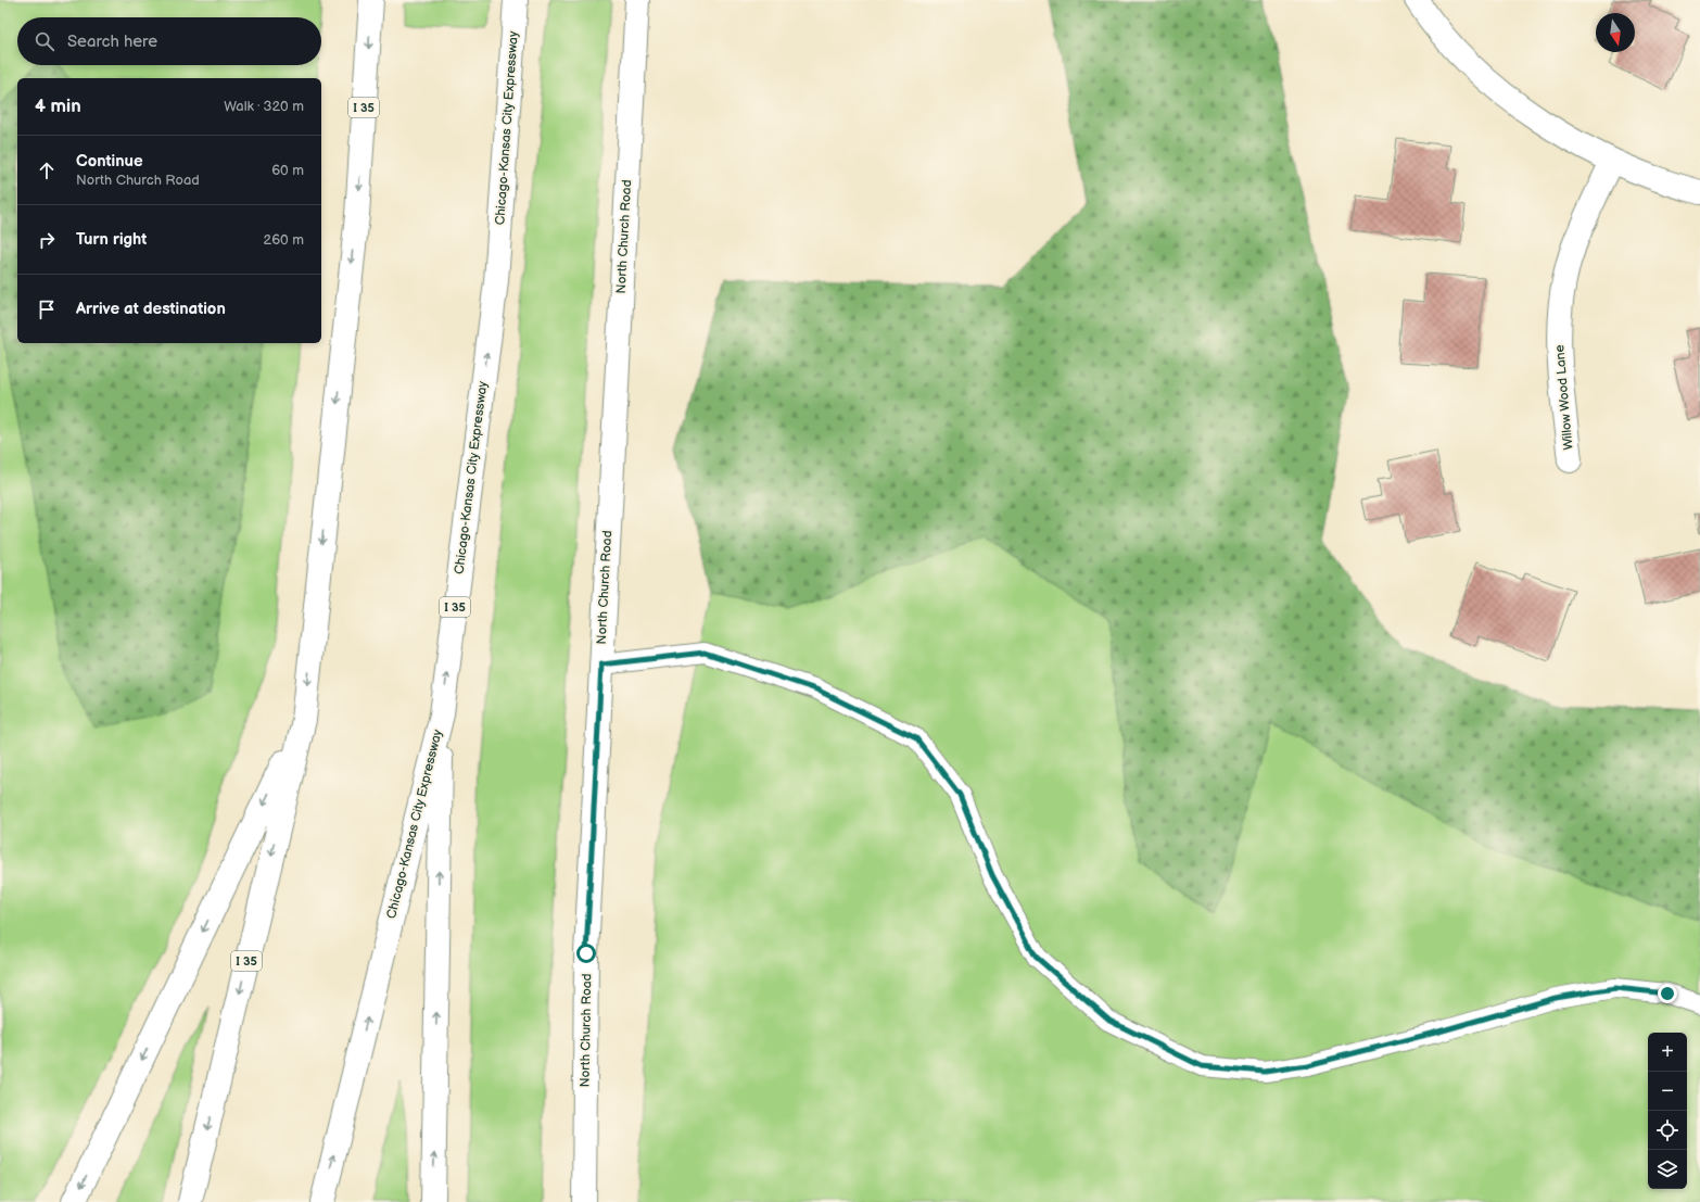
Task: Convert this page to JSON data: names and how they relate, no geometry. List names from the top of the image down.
{
  "streets": {
    "main road": [
      "I 35",
      "Chicago-Kansas City Expressway",
      "North Church Road",
      "Willow Wood Lane"
    ]
  },
  "north": "bottom",
  "page": {
    "search": "Search here",
    "heading": ["4 min", "Walk · 320 m"],
    "list": [
      ["Continue", "North Church Road", "60 m"],
      ["Turn right", "260 m"],
      "Arrive at destination"
    ],
    "map_buttons": ["+", "−"]
  }
}
